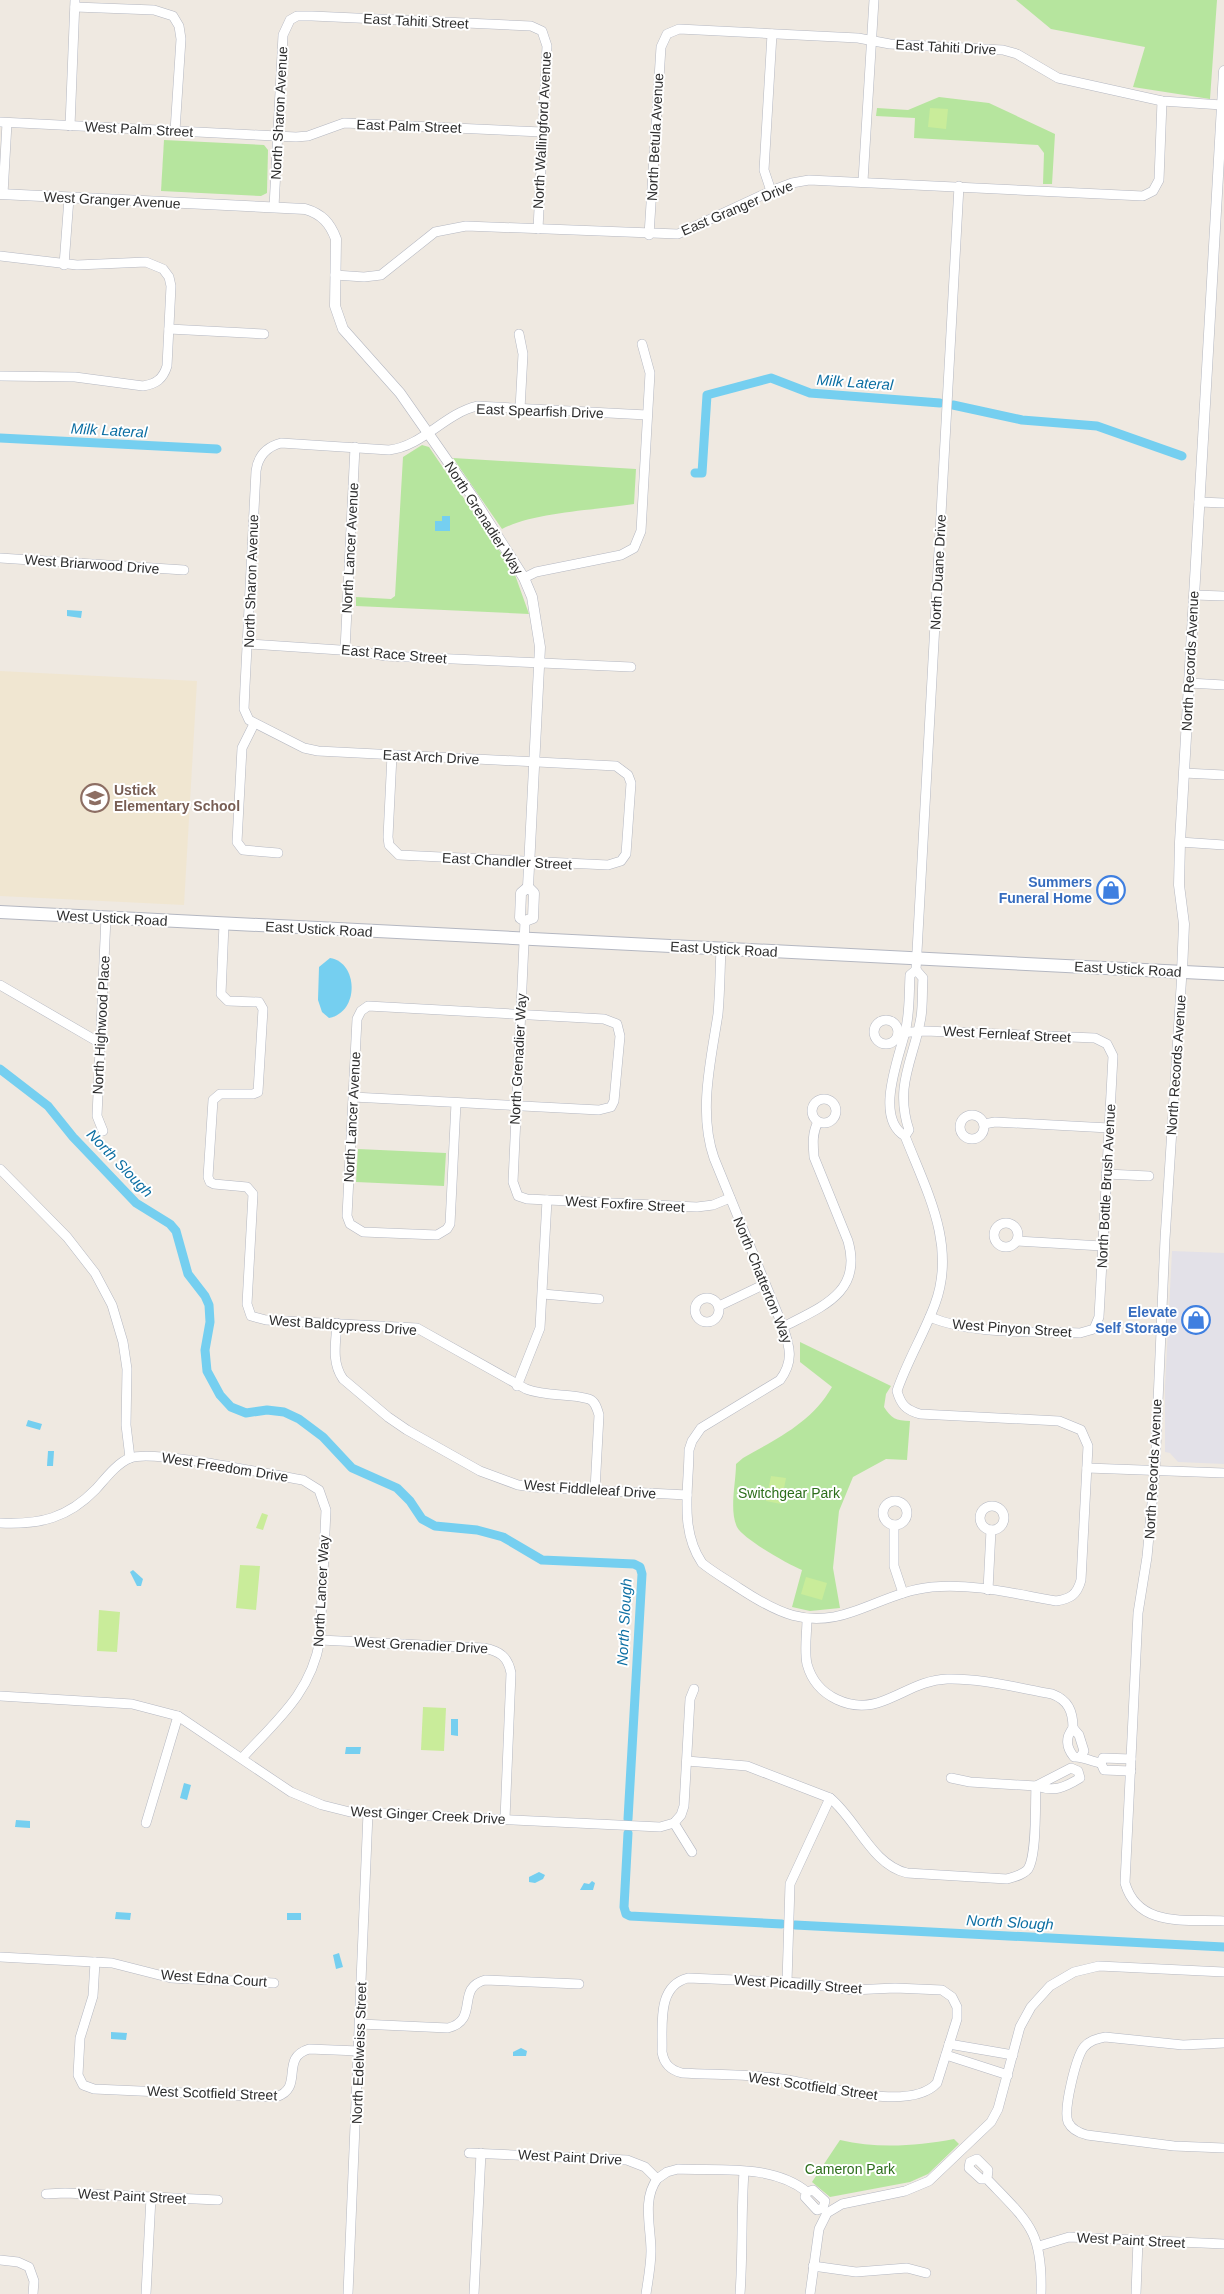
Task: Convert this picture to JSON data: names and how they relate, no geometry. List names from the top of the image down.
{
  "streets": {
    "main road": ["West Ustick Road", "East Ustick Road"],
    "street": [
      "East Tahiti Street",
      "East Tahiti Drive",
      "North Sharon Avenue",
      "East Palm Street",
      "West Palm Street",
      "North Wallingford Avenue",
      "North Betula Avenue",
      "West Granger Avenue",
      "East Granger Drive",
      "East Spearfish Drive",
      "North Grenadier Way",
      "North Lancer Avenue",
      "West Briarwood Drive",
      "North Duane Drive",
      "East Race Street",
      "North Records Avenue",
      "East Arch Drive",
      "East Chandler Street",
      "North Highwood Place",
      "West Fernleaf Street",
      "North Bottle Brush Avenue",
      "West Foxfire Street",
      "North Chatterton Way",
      "West Baldcypress Drive",
      "West Pinyon Street",
      "West Freedom Drive",
      "West Fiddleleaf Drive",
      "North Lancer Way",
      "West Grenadier Drive",
      "West Ginger Creek Drive",
      "West Edna Court",
      "West Picadilly Street",
      "North Edelweiss Street",
      "West Scotfield Street",
      "West Paint Drive",
      "West Paint Street"
    ]
  },
  "crossings": [
    ["East Tahiti Street", "North Sharon Avenue"],
    ["East Tahiti Street", "North Wallingford Avenue"],
    ["East Tahiti Drive", "North Betula Avenue"],
    ["East Tahiti Drive", "East Granger Drive"],
    ["East Tahiti Drive", "North Records Avenue"],
    ["North Sharon Avenue", "East Palm Street"],
    ["North Sharon Avenue", "West Palm Street"],
    ["North Sharon Avenue", "West Granger Avenue"],
    ["North Sharon Avenue", "East Spearfish Drive"],
    ["North Sharon Avenue", "East Race Street"],
    ["North Sharon Avenue", "East Arch Drive"],
    ["East Palm Street", "West Palm Street"],
    ["East Palm Street", "North Wallingford Avenue"],
    ["North Wallingford Avenue", "East Granger Drive"],
    ["North Betula Avenue", "East Granger Drive"],
    ["West Granger Avenue", "North Grenadier Way"],
    ["East Granger Drive", "North Grenadier Way"],
    ["East Granger Drive", "North Duane Drive"],
    ["East Spearfish Drive", "North Grenadier Way"],
    ["East Spearfish Drive", "North Lancer Avenue"],
    ["North Grenadier Way", "North Lancer Avenue"],
    ["North Grenadier Way", "East Race Street"],
    ["North Grenadier Way", "East Arch Drive"],
    ["North Grenadier Way", "East Chandler Street"],
    ["North Grenadier Way", "East Ustick Road"],
    ["North Grenadier Way", "West Foxfire Street"],
    ["North Lancer Avenue", "East Race Street"],
    ["North Duane Drive", "East Ustick Road"],
    ["North Records Avenue", "East Ustick Road"],
    ["East Arch Drive", "East Chandler Street"],
    ["West Ustick Road", "East Ustick Road"],
    ["West Ustick Road", "North Highwood Place"],
    ["West Ustick Road", "West Baldcypress Drive"],
    ["East Ustick Road", "North Chatterton Way"],
    ["East Ustick Road", "West Baldcypress Drive"],
    ["West Fernleaf Street", "North Bottle Brush Avenue"],
    ["North Bottle Brush Avenue", "West Pinyon Street"],
    ["West Foxfire Street", "North Chatterton Way"],
    ["North Chatterton Way", "West Fiddleleaf Drive"],
    ["West Baldcypress Drive", "West Fiddleleaf Drive"],
    ["West Freedom Drive", "North Lancer Way"],
    ["North Lancer Way", "West Grenadier Drive"],
    ["North Lancer Way", "West Ginger Creek Drive"],
    ["West Grenadier Drive", "West Ginger Creek Drive"],
    ["West Ginger Creek Drive", "North Edelweiss Street"],
    ["West Edna Court", "West Scotfield Street"],
    ["West Picadilly Street", "West Scotfield Street"],
    ["North Edelweiss Street", "West Scotfield Street"]
  ],
  "water": ["Milk Lateral", "North Slough"],
  "parks": ["Switchgear Park", "Cameron Park"],
  "places": {
    "school or university": ["Ustick Elementary School"],
    "shop": ["Summers Funeral Home", "Elevate Self Storage"]
  }
}
